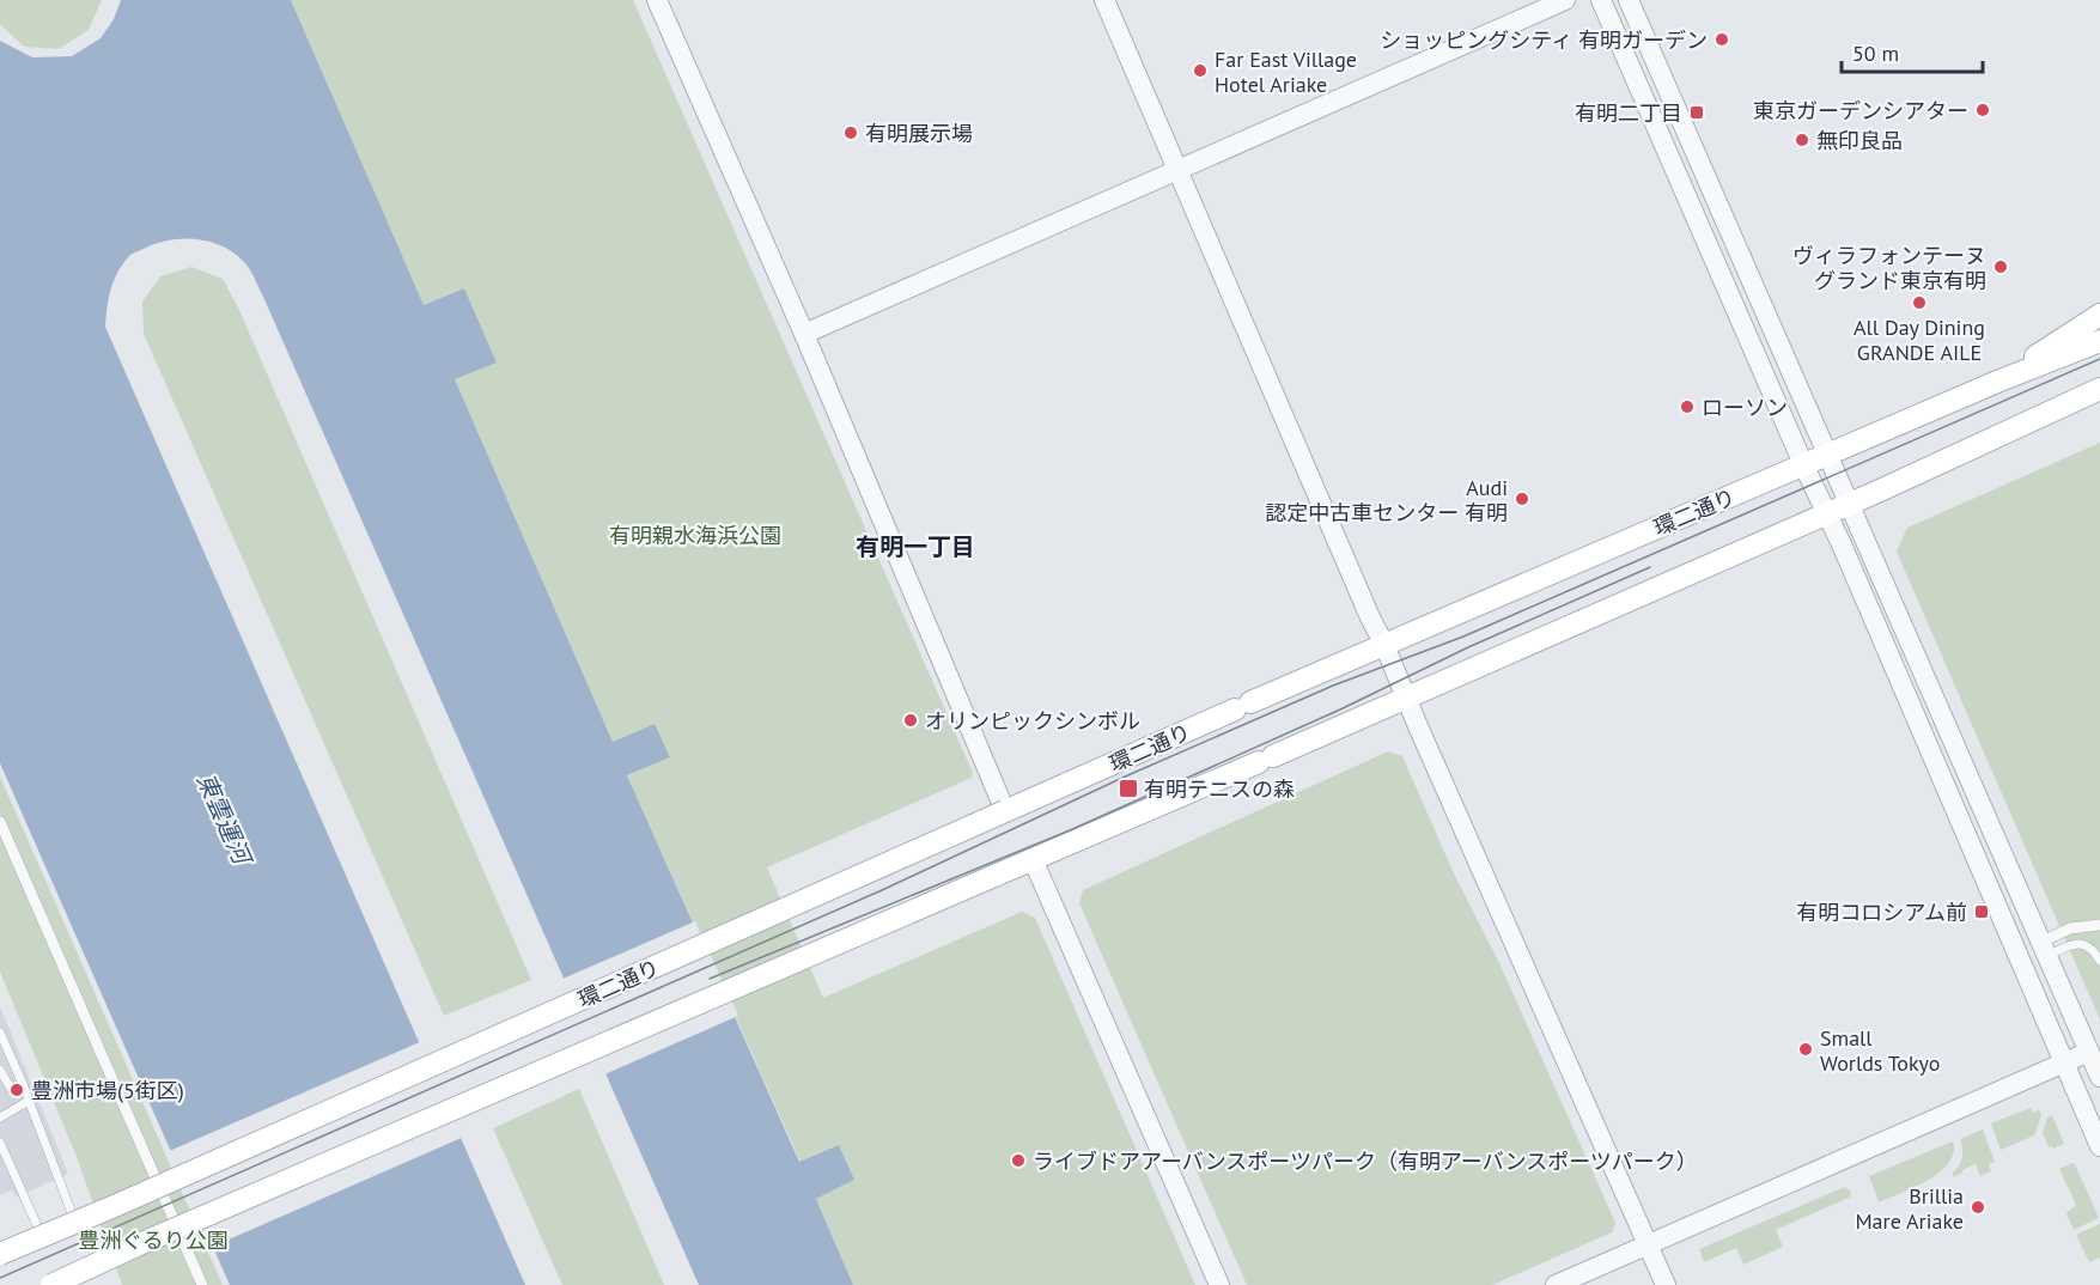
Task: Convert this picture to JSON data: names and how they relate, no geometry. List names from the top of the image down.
{
  "streets": {
    "main road": ["環二通り"]
  },
  "districts": ["有明一丁目"],
  "water": ["東雲運河"],
  "parks": ["有明親水海浜公園", "豊洲ぐるり公園"],
  "places": {
    "other": [
      "ショッピングシティ 有明ガーデン",
      "Far East Village Hotel Ariake",
      "東京ガーデンシアター",
      "有明展示場",
      "無印良品",
      "ヴィラフォンテーヌ グランド東京有明",
      "All Day Dining GRANDE AILE",
      "ローソン",
      "Audi 認定中古車センター 有明",
      "オリンピックシンボル",
      "Small Worlds Tokyo",
      "豊洲市場(5街区)",
      "ライブドアアーバンスポーツパーク（有明アーバンスポーツパーク）",
      "Brillia Mare Ariake"
    ],
    "transit": ["有明二丁目", "有明テニスの森", "有明コロシアム前"]
  },
  "scale_bar": "50 m"
}
